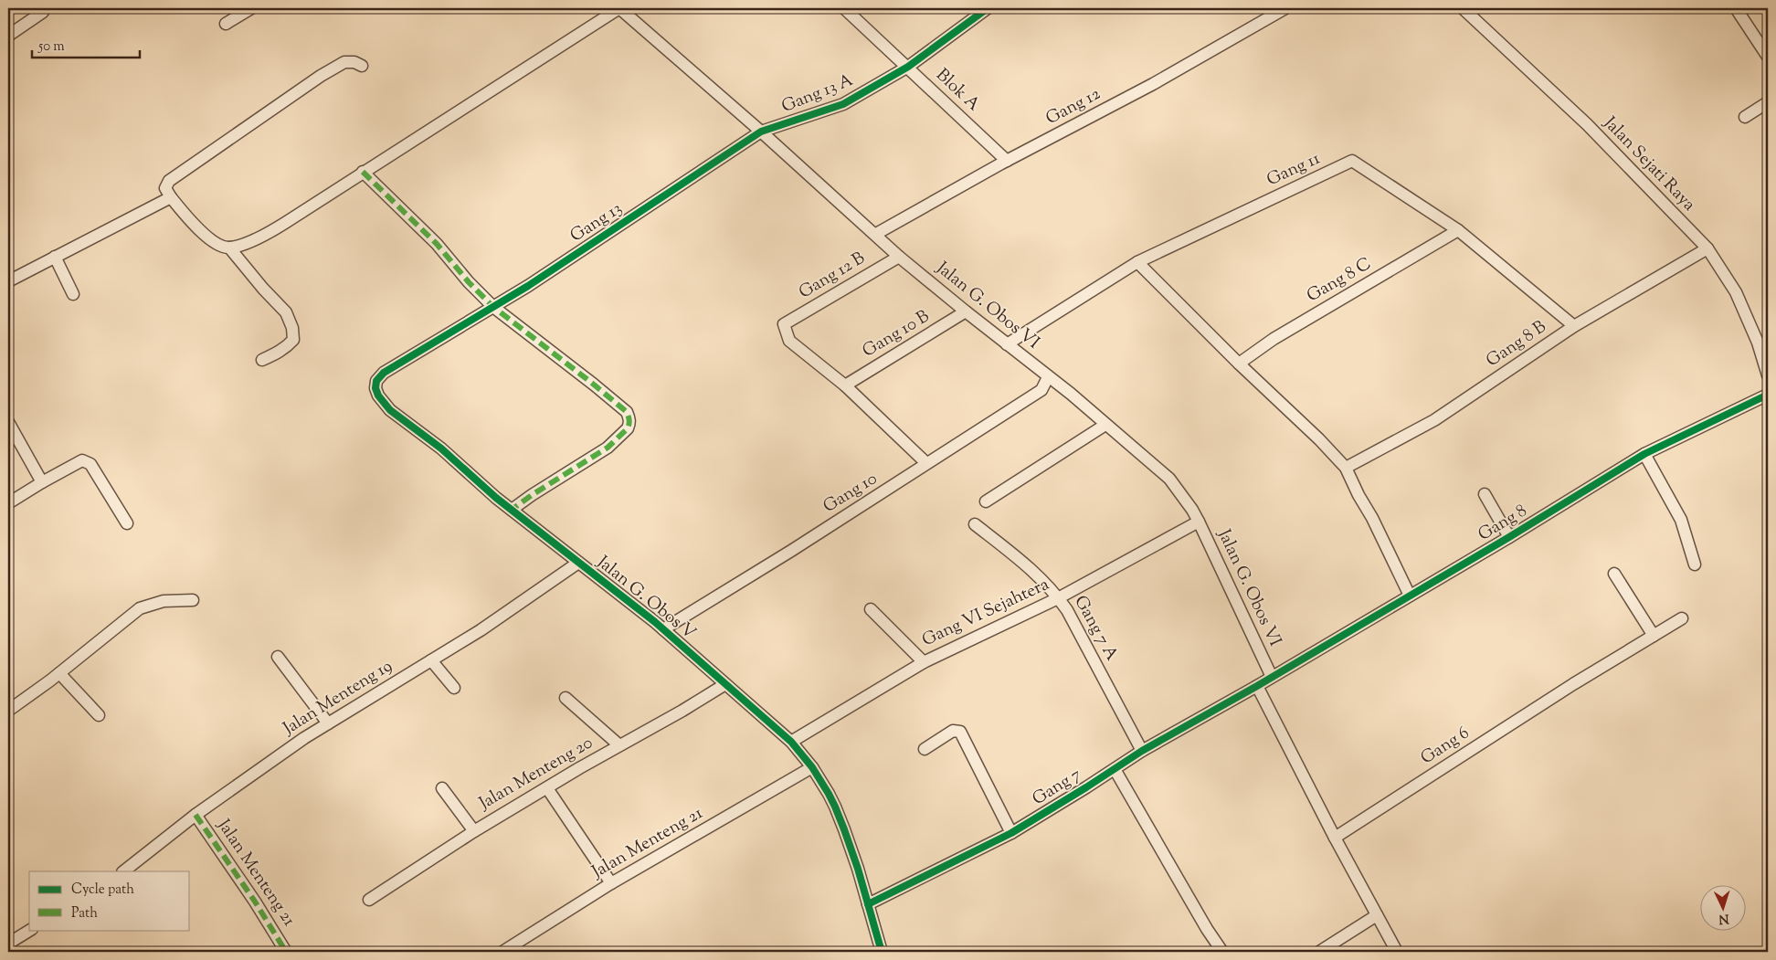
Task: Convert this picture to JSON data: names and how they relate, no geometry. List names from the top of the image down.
{
  "streets": {
    "street": [
      "Blok A",
      "Gang 13 A",
      "Gang 12",
      "Jalan Sejati Raya",
      "Gang 11",
      "Gang 13",
      "Gang 12 B",
      "Gang 8 C",
      "Jalan G. Obos VI",
      "Gang 10 B",
      "Gang 8 B",
      "Gang 10",
      "Gang 8",
      "Jalan G. Obos V",
      "Gang VI Sejahtera",
      "Gang 7 A",
      "Jalan Menteng 19",
      "Gang 6",
      "Jalan Menteng 20",
      "Gang 7",
      "Jalan Menteng 21"
    ]
  },
  "crossings": [
    ["Blok A", "Gang 13 A"],
    ["Blok A", "Gang 12"],
    ["Gang 13 A", "Gang 13"],
    ["Gang 13 A", "Jalan G. Obos VI"],
    ["Gang 12", "Jalan G. Obos VI"],
    ["Jalan Sejati Raya", "Gang 8 B"],
    ["Gang 11", "Gang 8 C"],
    ["Gang 11", "Jalan G. Obos VI"],
    ["Gang 11", "Gang 8 B"],
    ["Gang 13", "Jalan G. Obos VI"],
    ["Gang 13", "Jalan G. Obos V"],
    ["Gang 12 B", "Jalan G. Obos VI"],
    ["Gang 12 B", "Gang 10 B"],
    ["Jalan G. Obos VI", "Gang 10 B"],
    ["Jalan G. Obos VI", "Gang 10"],
    ["Jalan G. Obos VI", "Gang 8"],
    ["Jalan G. Obos VI", "Gang VI Sejahtera"],
    ["Gang 10", "Jalan G. Obos V"],
    ["Gang 8", "Gang 7"],
    ["Jalan G. Obos V", "Gang VI Sejahtera"],
    ["Jalan G. Obos V", "Jalan Menteng 19"],
    ["Jalan G. Obos V", "Jalan Menteng 20"],
    ["Jalan G. Obos V", "Gang 7"],
    ["Jalan G. Obos V", "Jalan Menteng 21"],
    ["Gang VI Sejahtera", "Gang 7 A"],
    ["Gang 7 A", "Gang 7"],
    ["Jalan Menteng 19", "Jalan Menteng 21"]
  ],
  "legend": ["Cycle path", "Path"],
  "scale_bar": "50 m",
  "north": "bottom"
}
